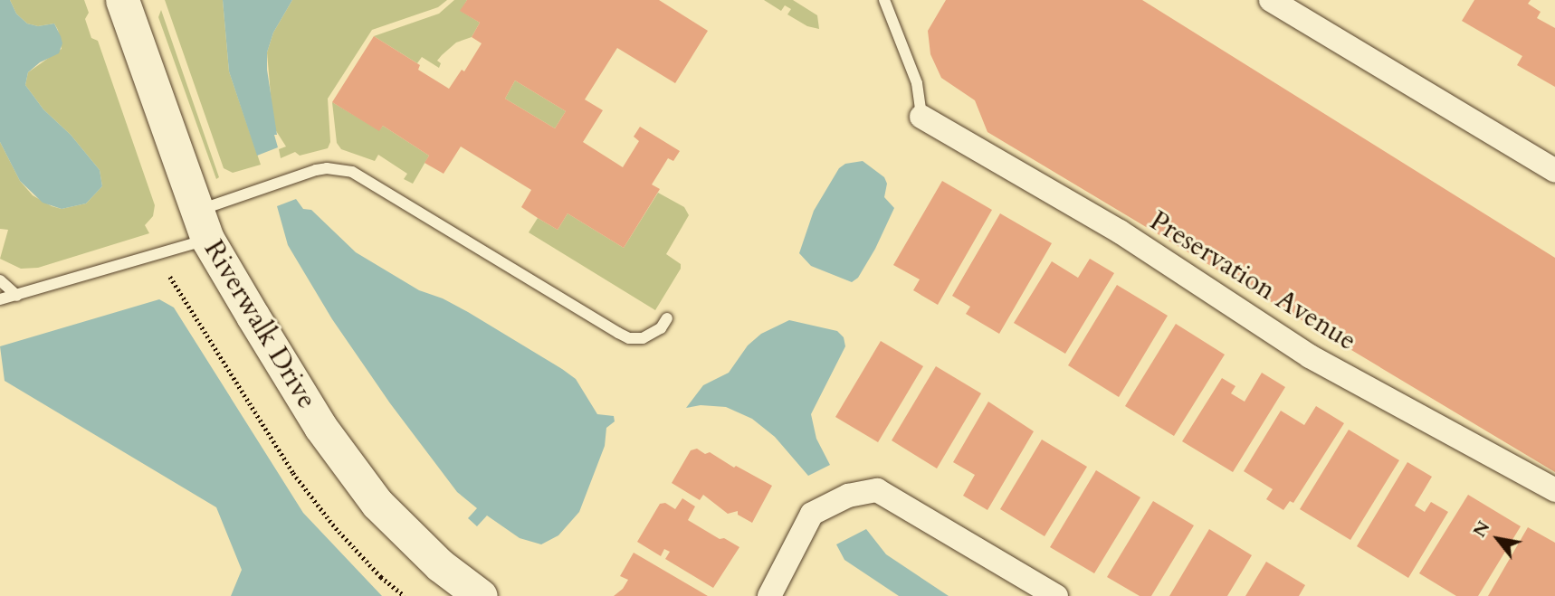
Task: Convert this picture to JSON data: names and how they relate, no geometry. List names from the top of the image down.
{
  "streets": {
    "street": ["Preservation Avenue", "Riverwalk Drive"]
  },
  "north": "top left"
}
